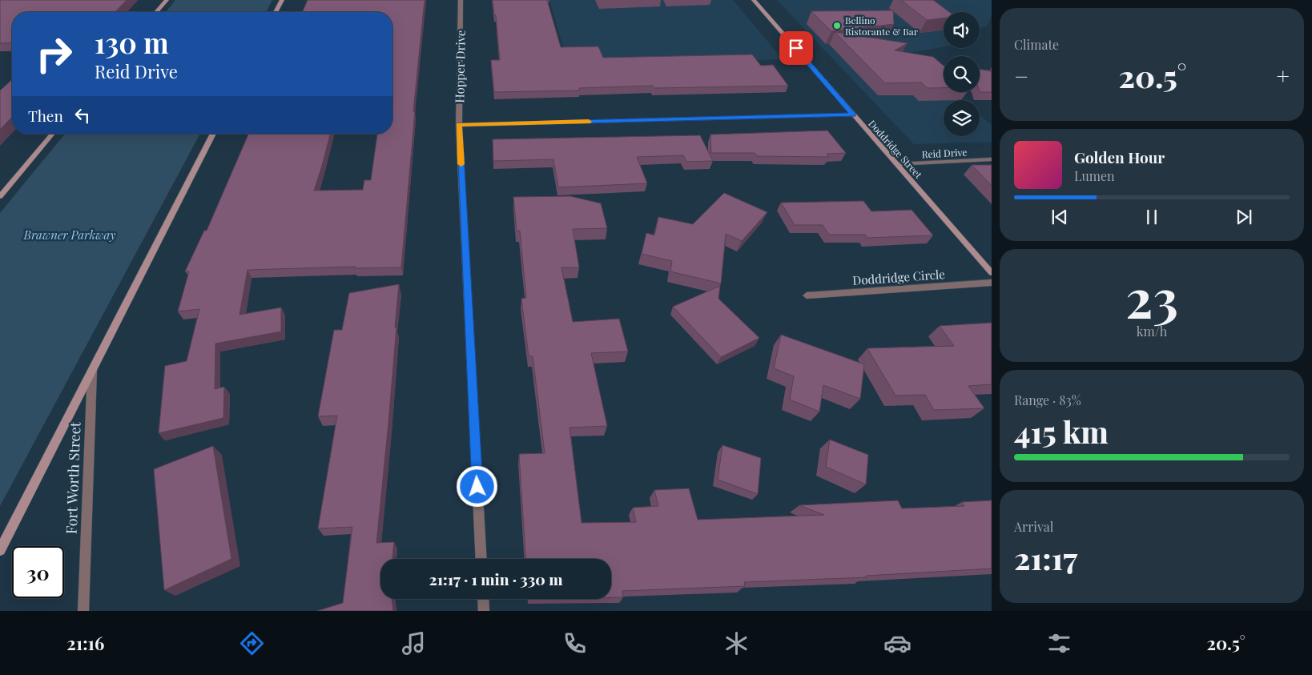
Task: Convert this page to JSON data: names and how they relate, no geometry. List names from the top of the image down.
{
  "streets": {
    "street": [
      "Hopper Drive",
      "Doddridge Street",
      "Reid Drive",
      "Doddridge Circle",
      "Fort Worth Street"
    ]
  },
  "crossings": [
    ["Doddridge Street", "Reid Drive"]
  ],
  "parks": ["Brawner Parkway"],
  "places": ["Bellino Ristorante & Bar"],
  "page": {
    "tile": [
      "Climate",
      ["23", "km/h"],
      ["Range · 83%", "415 km"],
      ["Arrival", "21:17"]
    ],
    "turn": ["130 m", "Reid Drive"],
    "heat": ["−", "20.5°", "+"],
    "then": "Then",
    "song": ["Golden Hour", "Lumen"],
    "limit": "30",
    "trip": "21:17 · 1 min · 330 m",
    "tabs": ["21:16", "20.5°"]
  }
}
